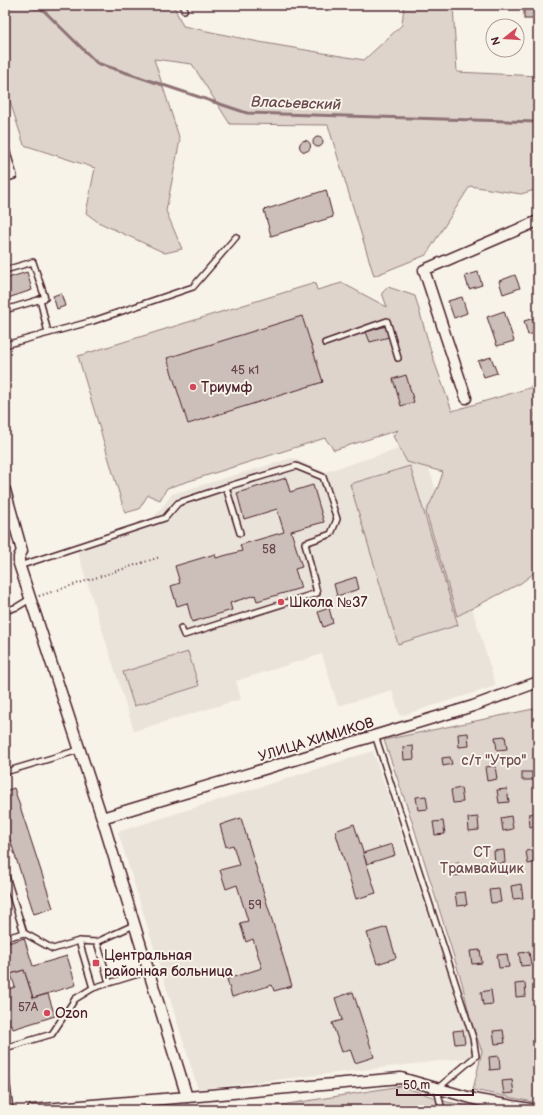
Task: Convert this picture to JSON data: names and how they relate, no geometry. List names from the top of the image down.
{
  "streets": {
    "street": ["УЛИЦА ХИМИКОВ"]
  },
  "water": ["Власьевский"],
  "parks": ["с/т \"Утро\"", "СТ Трамвайщик"],
  "places": {
    "other": ["Триумф", "Школа №37", "Ozon"],
    "transit": ["Центральная районная больница"]
  },
  "house_numbers": [
    "45 к1",
    "58",
    "59",
    "57А"
  ],
  "scale_bar": "50 m",
  "north": "left"
}
